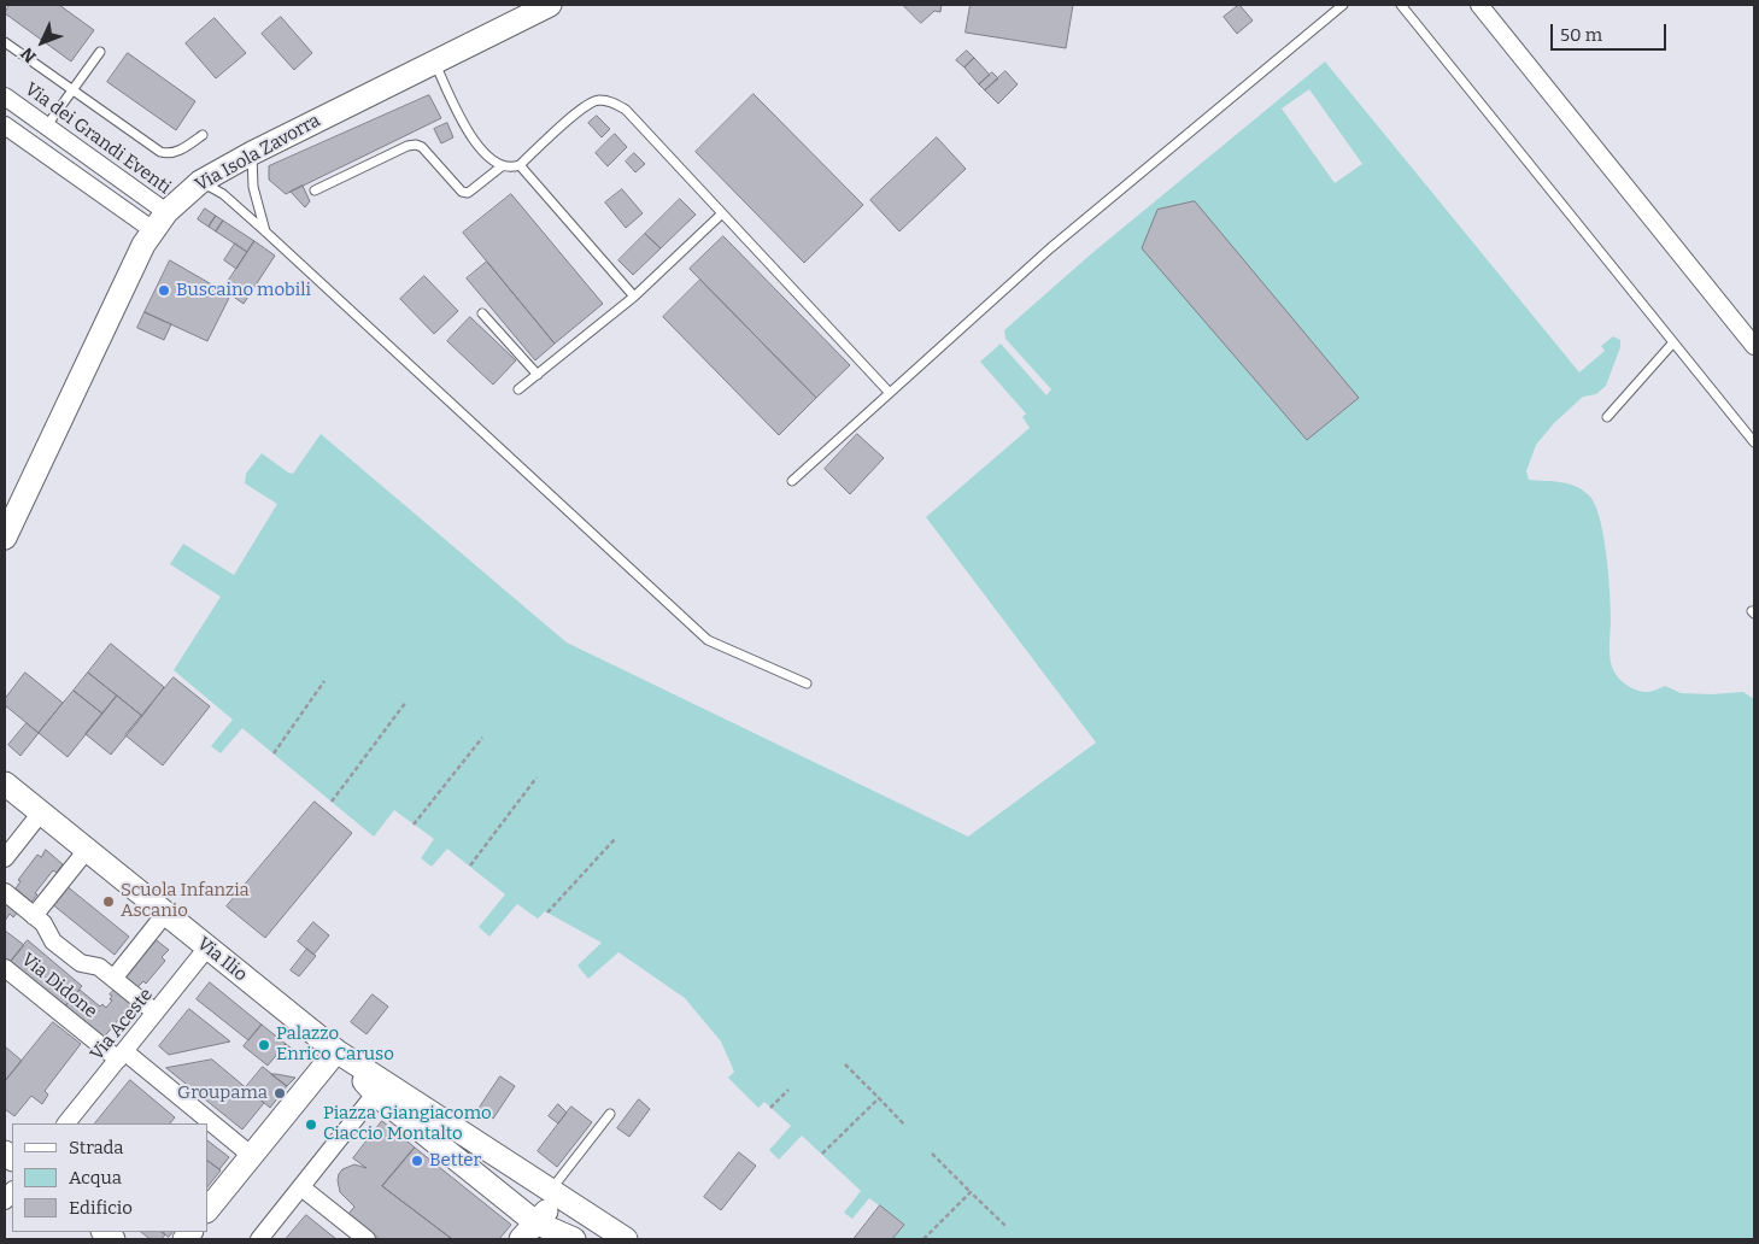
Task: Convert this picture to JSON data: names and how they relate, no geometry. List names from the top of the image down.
{
  "streets": {
    "main road": ["Via Isola Zavorra", "Via Ilio"],
    "street": ["Via dei Grandi Eventi", "Via Didone", "Via Aceste"]
  },
  "crossings": [
    ["Via dei Grandi Eventi", "Via Isola Zavorra"],
    ["Via Ilio", "Via Aceste"],
    ["Via Didone", "Via Aceste"]
  ],
  "places": [
    "Buscaino mobili",
    "Scuola Infanzia Ascanio",
    "Palazzo Enrico Caruso",
    "Groupama",
    "Piazza Giangiacomo Ciaccio Montalto",
    "Better"
  ],
  "legend": ["Strada", "Acqua", "Edificio"],
  "scale_bar": "50 m",
  "north": "bottom left"
}
